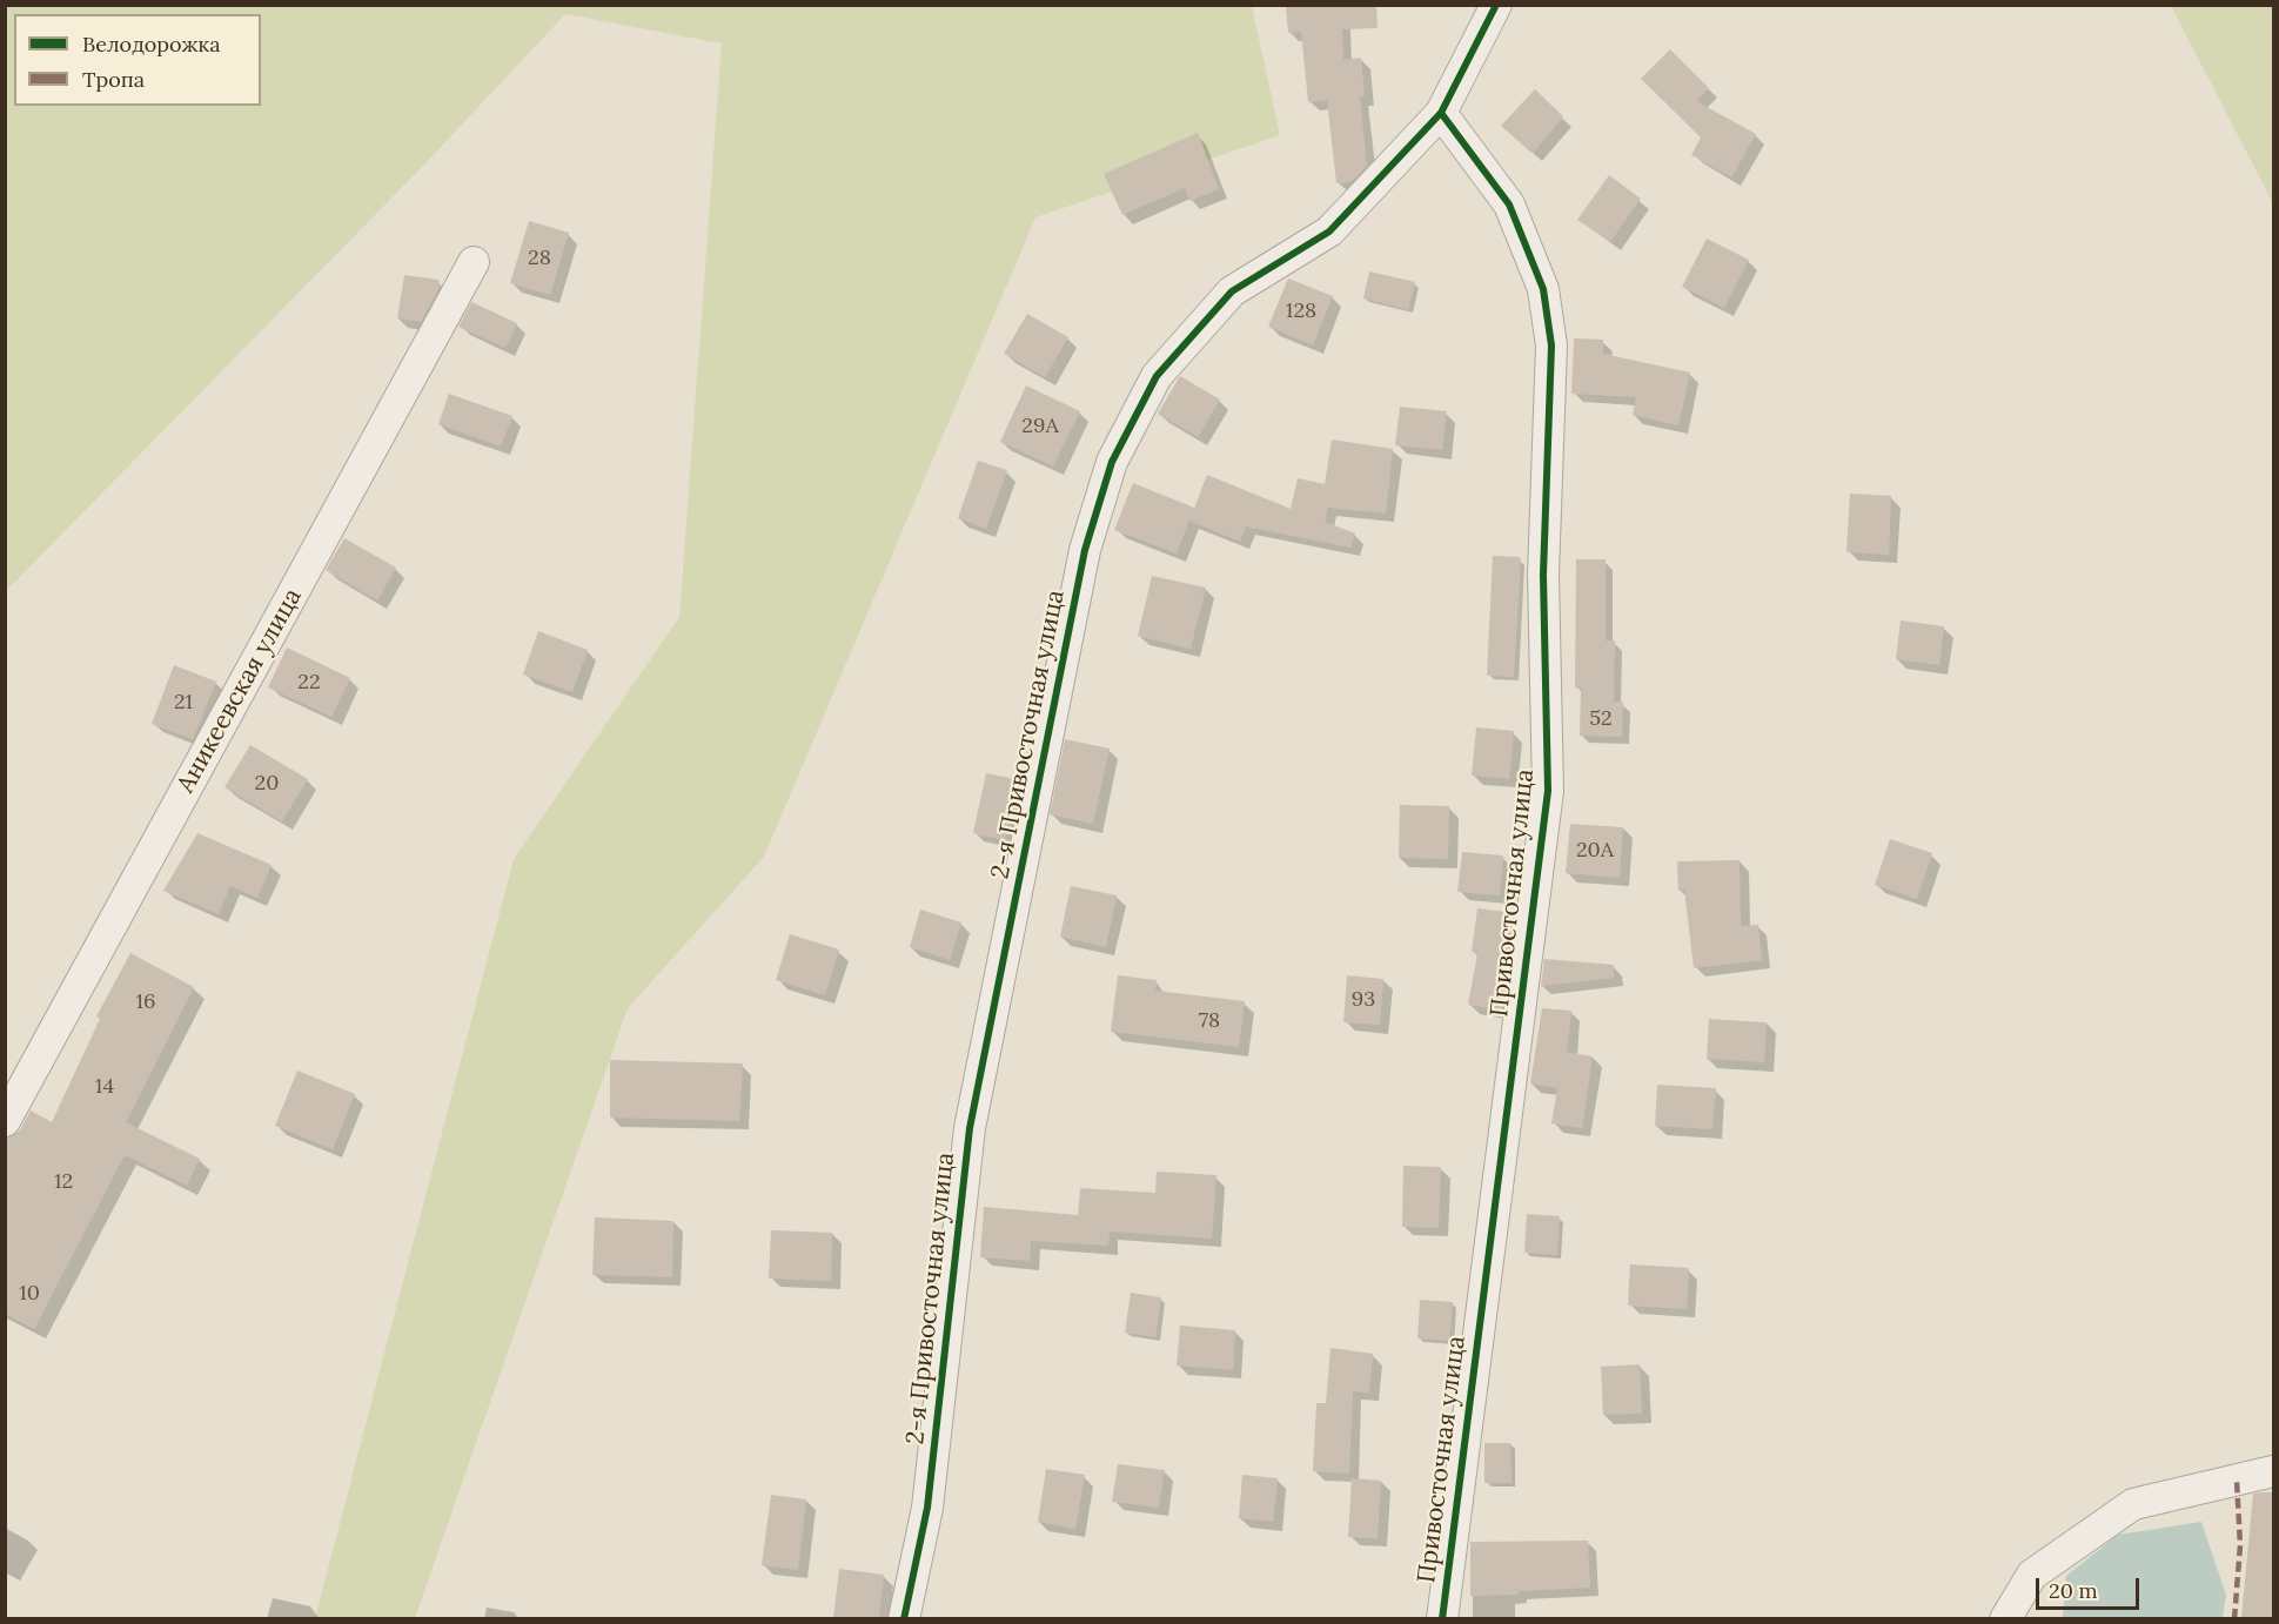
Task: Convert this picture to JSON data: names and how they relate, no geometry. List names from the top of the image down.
{
  "streets": {
    "street": ["Аникеевская улица", "2-я Привосточная улица", "Привосточная улица"]
  },
  "crossings": [
    ["2-я Привосточная улица", "Привосточная улица"]
  ],
  "house_numbers": [
    "28",
    "128",
    "29А",
    "22",
    "21",
    "52",
    "20",
    "20А",
    "93",
    "16",
    "78",
    "14",
    "12",
    "10"
  ],
  "legend": ["Велодорожка", "Тропа"],
  "scale_bar": "20 m"
}
